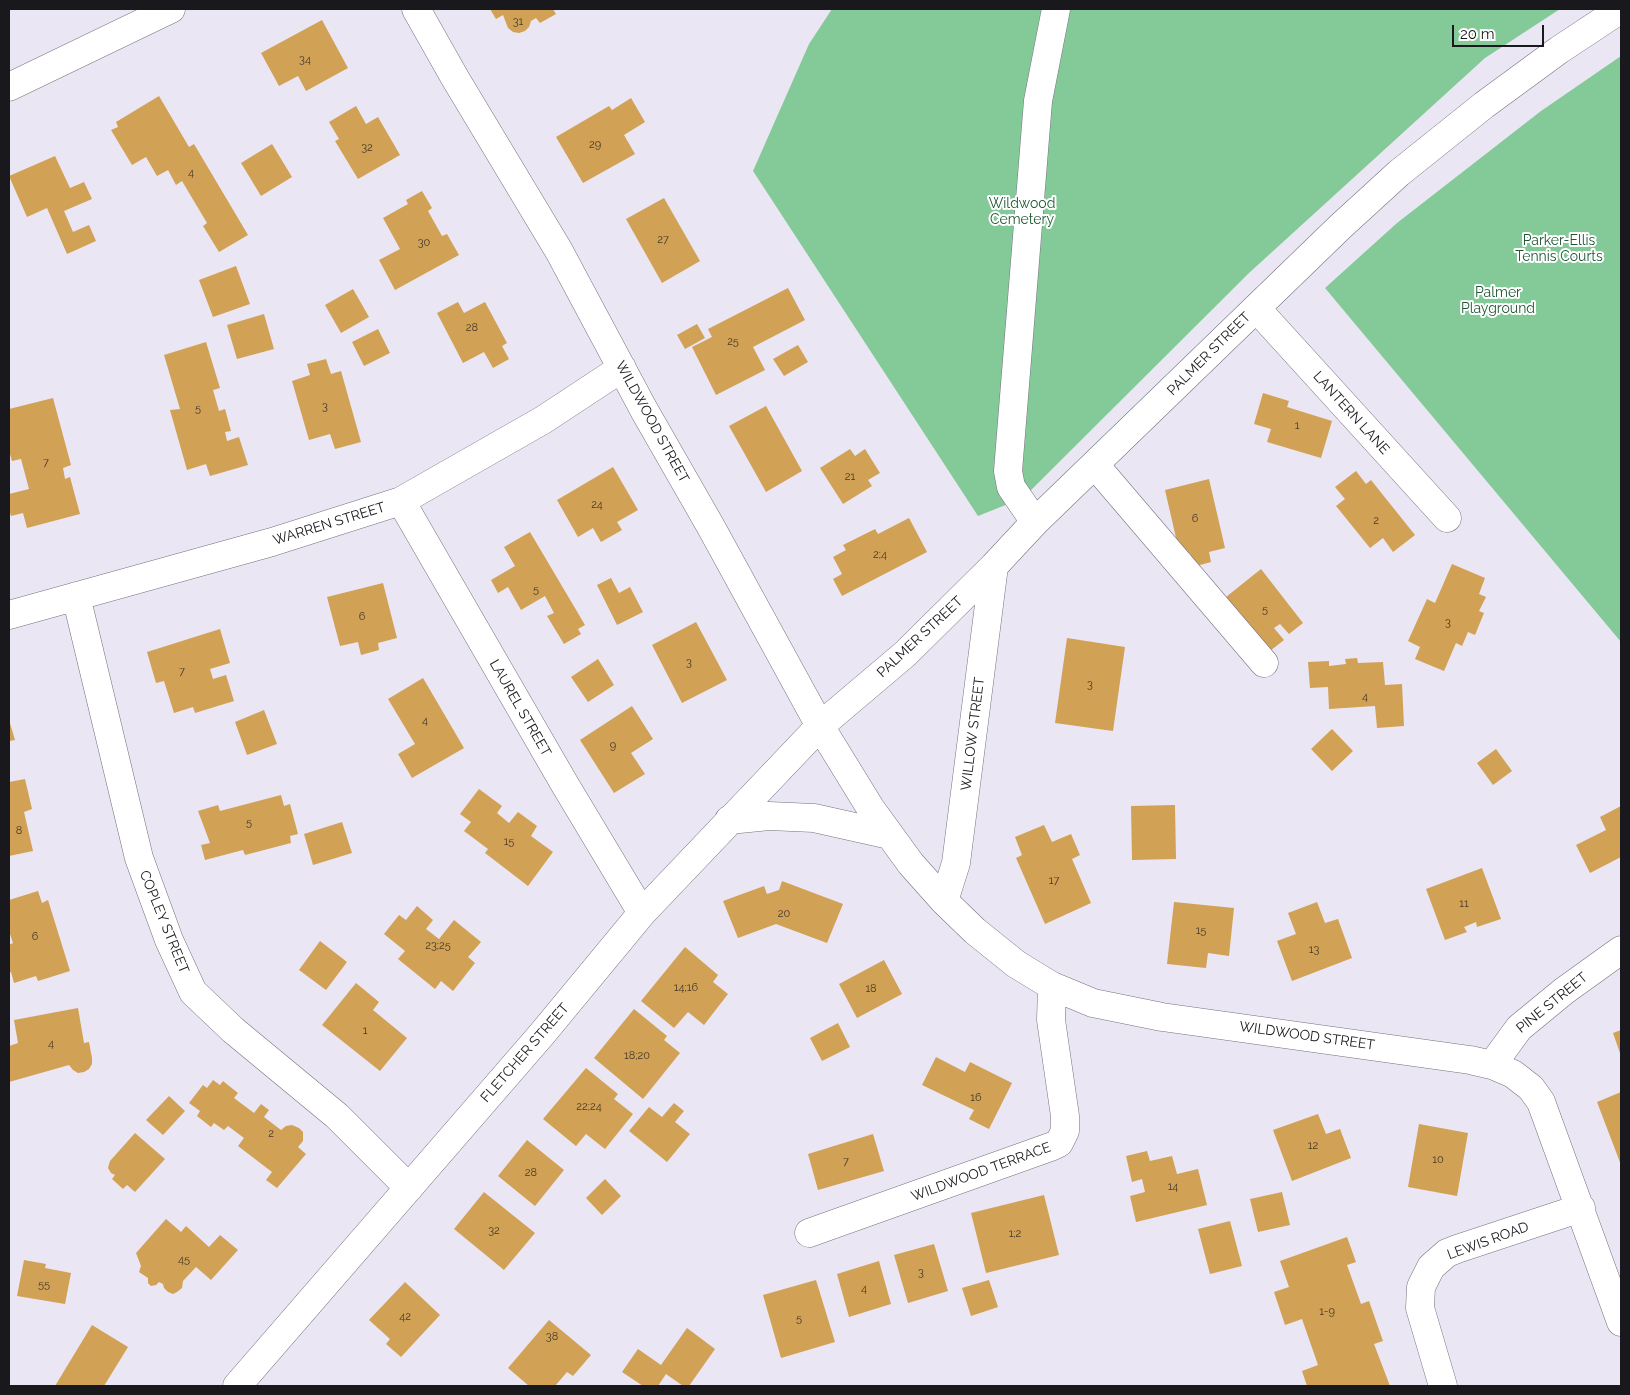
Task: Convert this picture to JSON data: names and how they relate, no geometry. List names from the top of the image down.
{
  "streets": {
    "street": [
      "PALMER STREET",
      "LANTERN LANE",
      "WILDWOOD STREET",
      "WARREN STREET",
      "LAUREL STREET",
      "WILLOW STREET",
      "COPLEY STREET",
      "PINE STREET",
      "FLETCHER STREET",
      "WILDWOOD TERRACE",
      "LEWIS ROAD"
    ]
  },
  "crossings": [
    ["PALMER STREET", "LANTERN LANE"],
    ["PALMER STREET", "WILDWOOD STREET"],
    ["PALMER STREET", "WILLOW STREET"],
    ["PALMER STREET", "FLETCHER STREET"],
    ["WILDWOOD STREET", "WARREN STREET"],
    ["WILDWOOD STREET", "WILLOW STREET"],
    ["WILDWOOD STREET", "PINE STREET"],
    ["WILDWOOD STREET", "FLETCHER STREET"],
    ["WILDWOOD STREET", "WILDWOOD TERRACE"],
    ["WILDWOOD STREET", "LEWIS ROAD"],
    ["WARREN STREET", "LAUREL STREET"],
    ["WARREN STREET", "COPLEY STREET"],
    ["LAUREL STREET", "FLETCHER STREET"],
    ["COPLEY STREET", "FLETCHER STREET"]
  ],
  "parks": ["Wildwood Cemetery", "Parker-Ellis Tennis Courts", "Palmer Playground"],
  "house_numbers": [
    "31",
    "34",
    "29",
    "32",
    "4",
    "27",
    "30",
    "28",
    "25",
    "3",
    "5",
    "1",
    "7",
    "21",
    "24",
    "6",
    "2",
    "2;4",
    "5",
    "5",
    "6",
    "3",
    "3",
    "7",
    "3",
    "4",
    "4",
    "9",
    "5",
    "8",
    "15",
    "17",
    "11",
    "20",
    "15",
    "6",
    "23;25",
    "13",
    "14;16",
    "18",
    "1",
    "4",
    "18;20",
    "16",
    "22;24",
    "2",
    "12",
    "10",
    "7",
    "28",
    "14",
    "32",
    "1;2",
    "45",
    "3",
    "55",
    "4",
    "1-9",
    "42",
    "5",
    "38"
  ],
  "scale_bar": "20 m"
}
